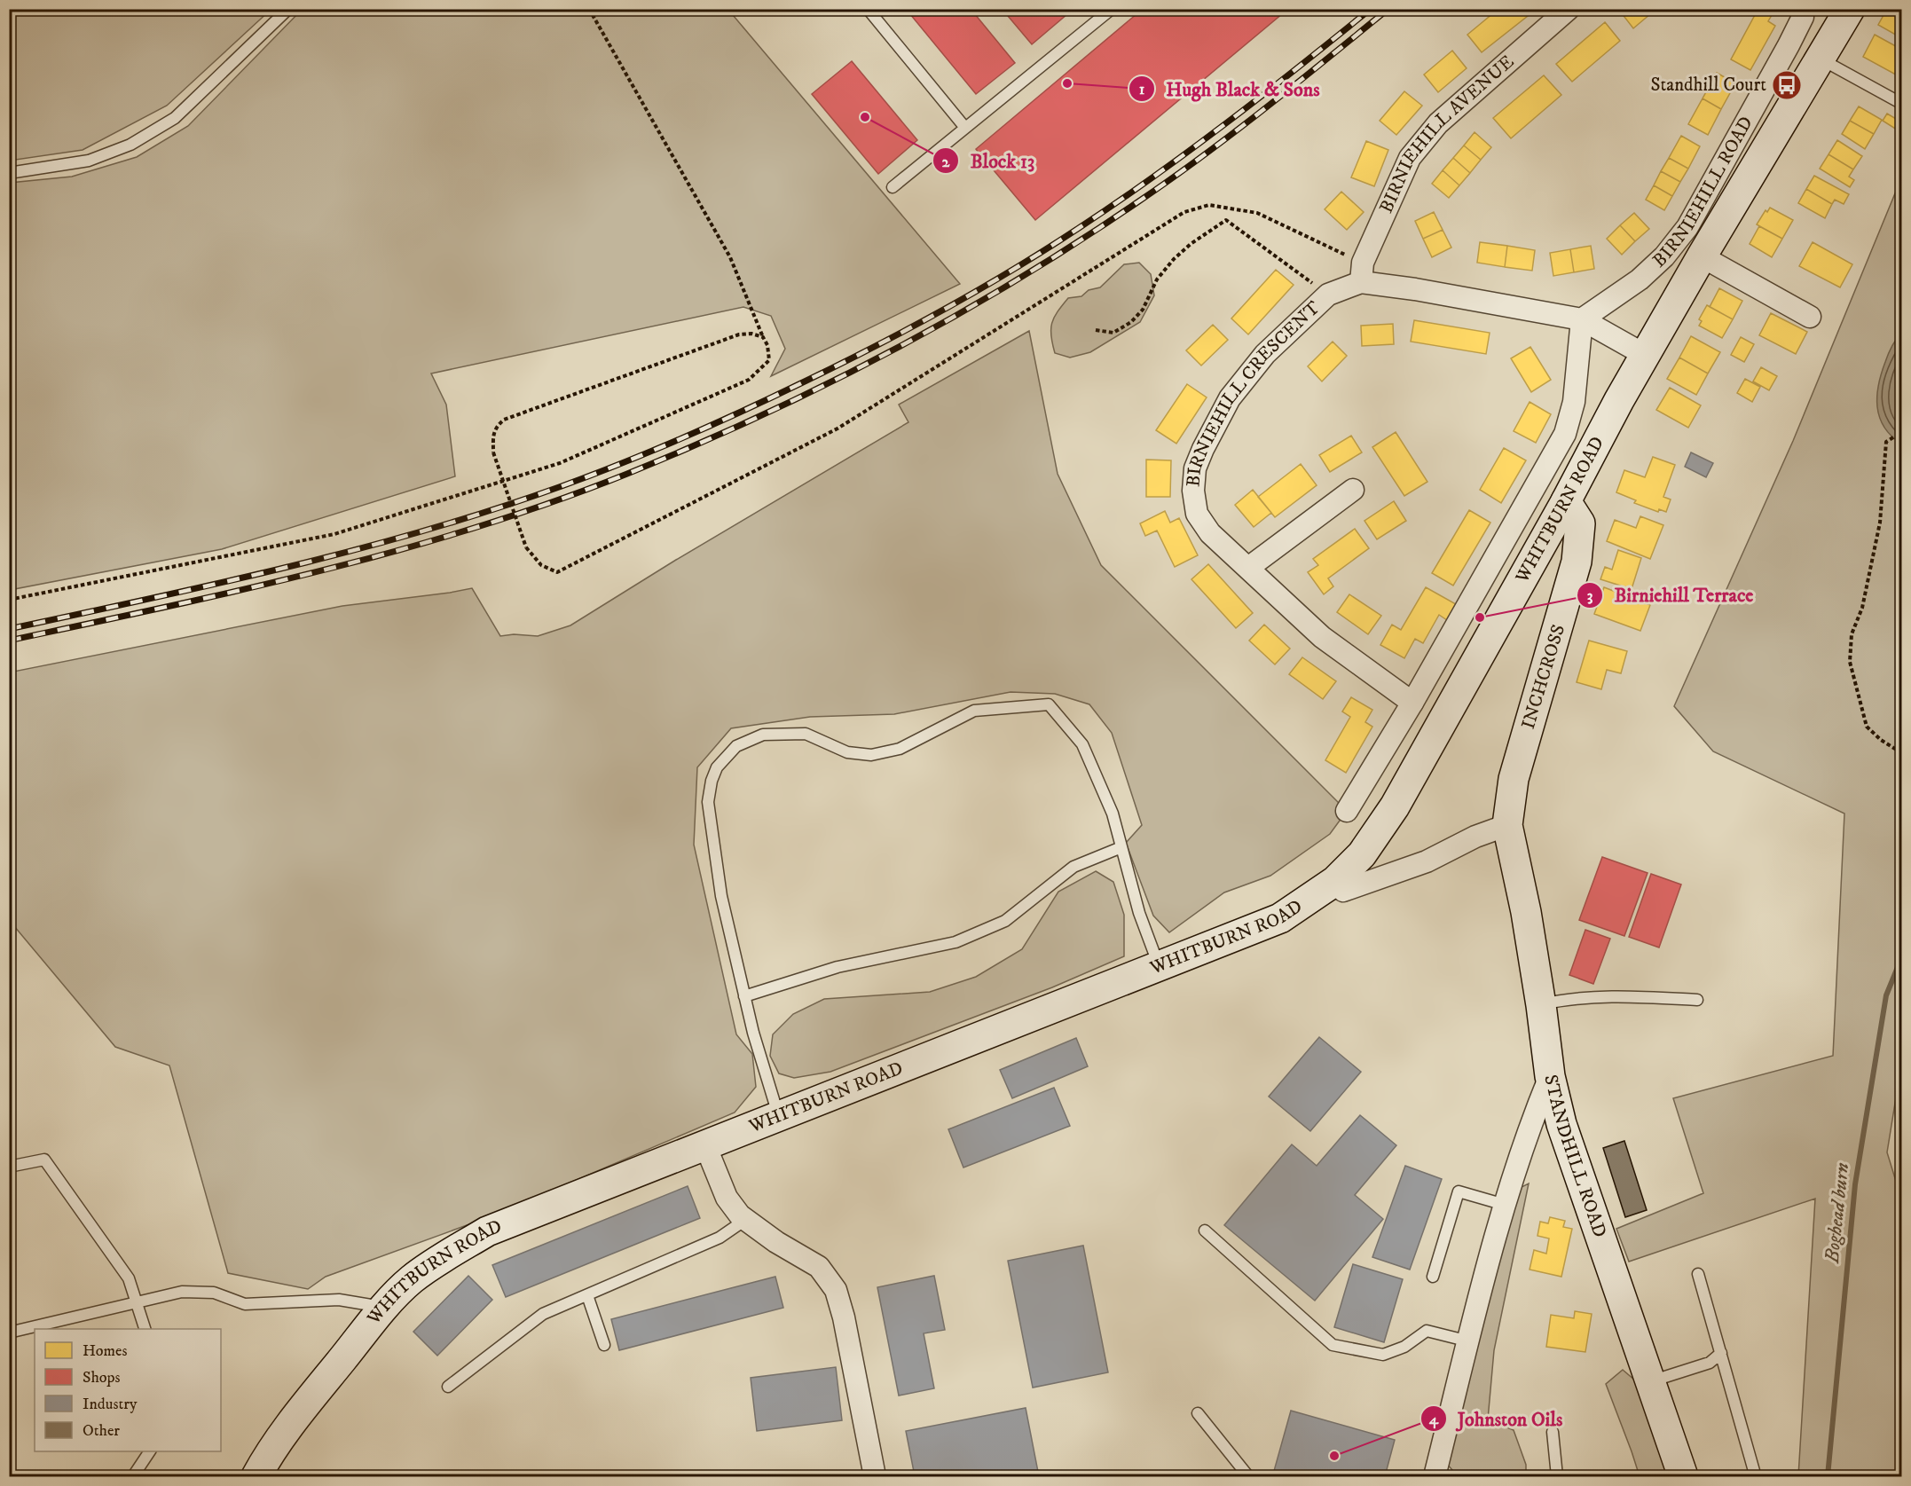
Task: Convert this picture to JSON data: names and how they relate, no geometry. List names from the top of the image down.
{
  "streets": {
    "main road": ["WHITBURN ROAD", "INCHCROSS", "STANDHILL ROAD"],
    "street": ["BIRNIEHILL AVENUE", "BIRNIEHILL ROAD", "BIRNIEHILL CRESCENT"]
  },
  "crossings": [
    ["BIRNIEHILL AVENUE", "BIRNIEHILL CRESCENT"],
    ["BIRNIEHILL ROAD", "BIRNIEHILL CRESCENT"],
    ["BIRNIEHILL CRESCENT", "WHITBURN ROAD"],
    ["WHITBURN ROAD", "INCHCROSS"],
    ["INCHCROSS", "STANDHILL ROAD"]
  ],
  "water": ["Boghead burn"],
  "places": {
    "other": [
      "Hugh Black & Sons",
      "Block 13",
      "Birniehill Terrace",
      "Johnston Oils"
    ],
    "bus stop": ["Standhill Court"]
  },
  "legend": [
    "Homes",
    "Shops",
    "Industry",
    "Other"
  ]
}
